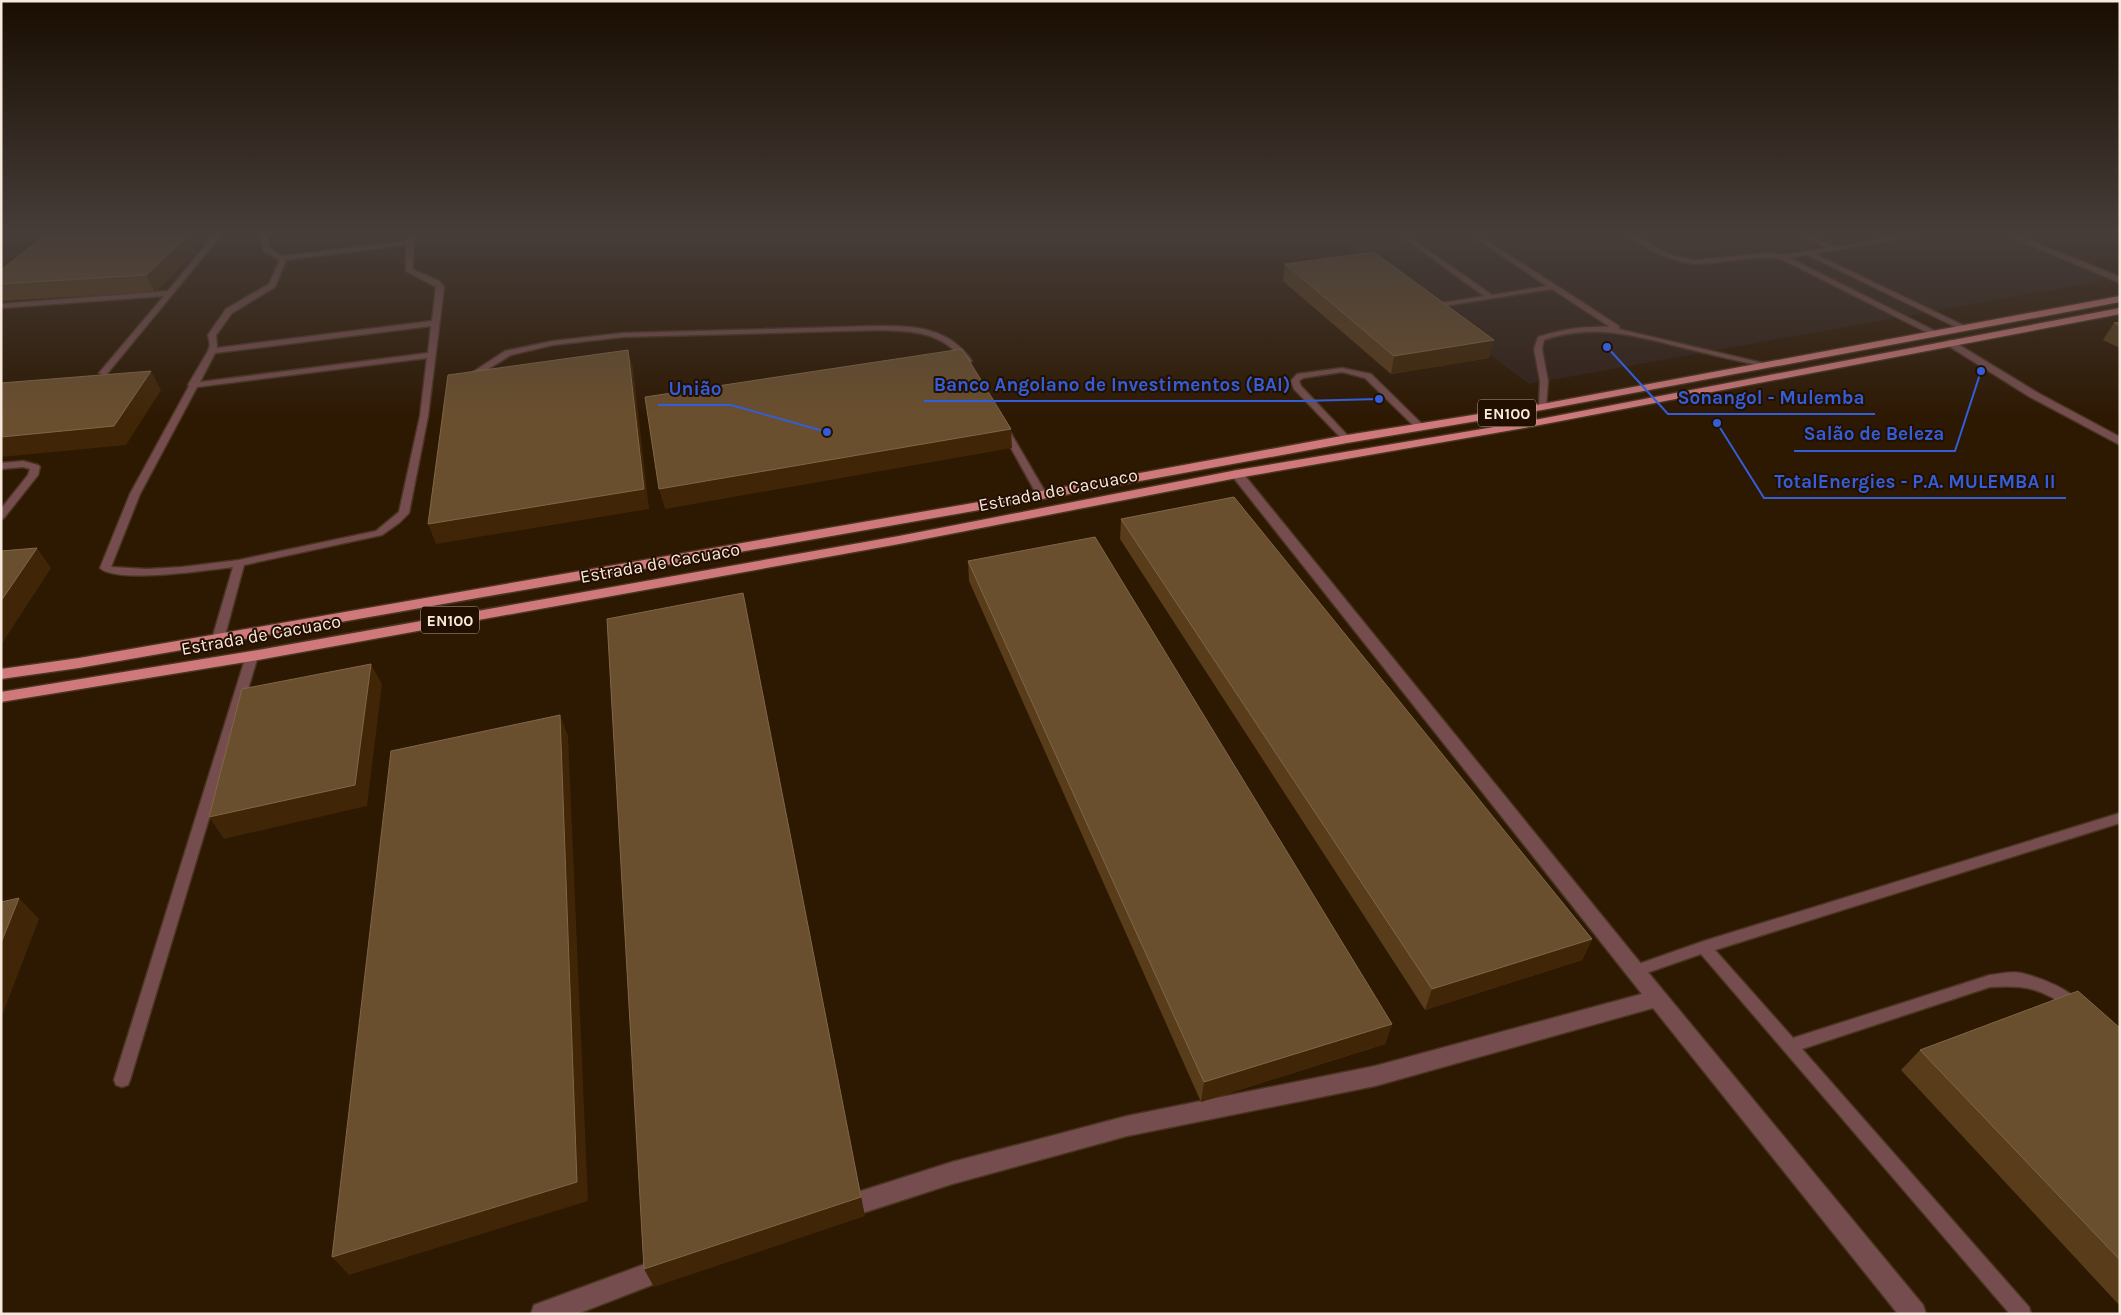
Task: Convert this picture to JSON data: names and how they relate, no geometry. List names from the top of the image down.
{
  "streets": {
    "main road": ["EN100", "Estrada de Cacuaco"]
  },
  "places": [
    "Sonangol - Mulemba",
    "Salão de Beleza",
    "Banco Angolano de Investimentos (BAI)",
    "TotalEnergies - P.A. MULEMBA II",
    "União"
  ]
}
